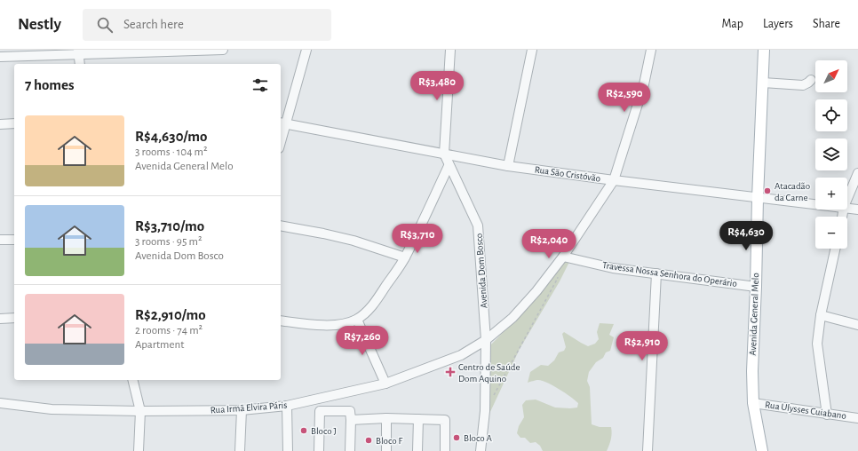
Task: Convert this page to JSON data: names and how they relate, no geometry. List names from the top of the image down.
{
  "streets": {
    "main road": ["Avenida General Melo"],
    "street": [
      "Rua São Cristóvão",
      "Avenida Dom Bosco",
      "Travessa Nossa Senhora do Operário",
      "Rua Irmã Elvira Páris",
      "Rua Ulysses Cuiabano"
    ]
  },
  "crossings": [
    ["Rua São Cristóvão", "Avenida Dom Bosco"],
    ["Rua São Cristóvão", "Avenida General Melo"],
    ["Rua São Cristóvão", "Rua Irmã Elvira Páris"],
    ["Avenida Dom Bosco", "Rua Irmã Elvira Páris"],
    ["Travessa Nossa Senhora do Operário", "Avenida General Melo"],
    ["Travessa Nossa Senhora do Operário", "Rua Irmã Elvira Páris"],
    ["Avenida General Melo", "Rua Ulysses Cuiabano"]
  ],
  "places": {
    "other": [
      "Atacadão da Carne",
      "Bloco J",
      "Bloco A",
      "Bloco F"
    ],
    "health": ["Centro de Saúde Dom Aquino"]
  },
  "north": "top right",
  "page": {
    "header": "Nestly",
    "search": "Search here",
    "nav": ["Map", "Layers", "Share"],
    "map_buttons": ["+", "−"],
    "heading": "7 homes",
    "price": [
      "R$3,480",
      "R$2,590",
      "R$4,630",
      "R$3,710",
      "R$2,040",
      "R$7,260",
      "R$2,910"
    ],
    "list": [
      {
        "name": "R$4,630/mo",
        "note": "3 rooms · 104 m² · Avenida General Melo"
      },
      {
        "name": "R$3,710/mo",
        "note": "3 rooms · 95 m² · Avenida Dom Bosco"
      },
      {
        "name": "R$2,910/mo",
        "note": "2 rooms · 74 m² · Apartment"
      }
    ]
  }
}
